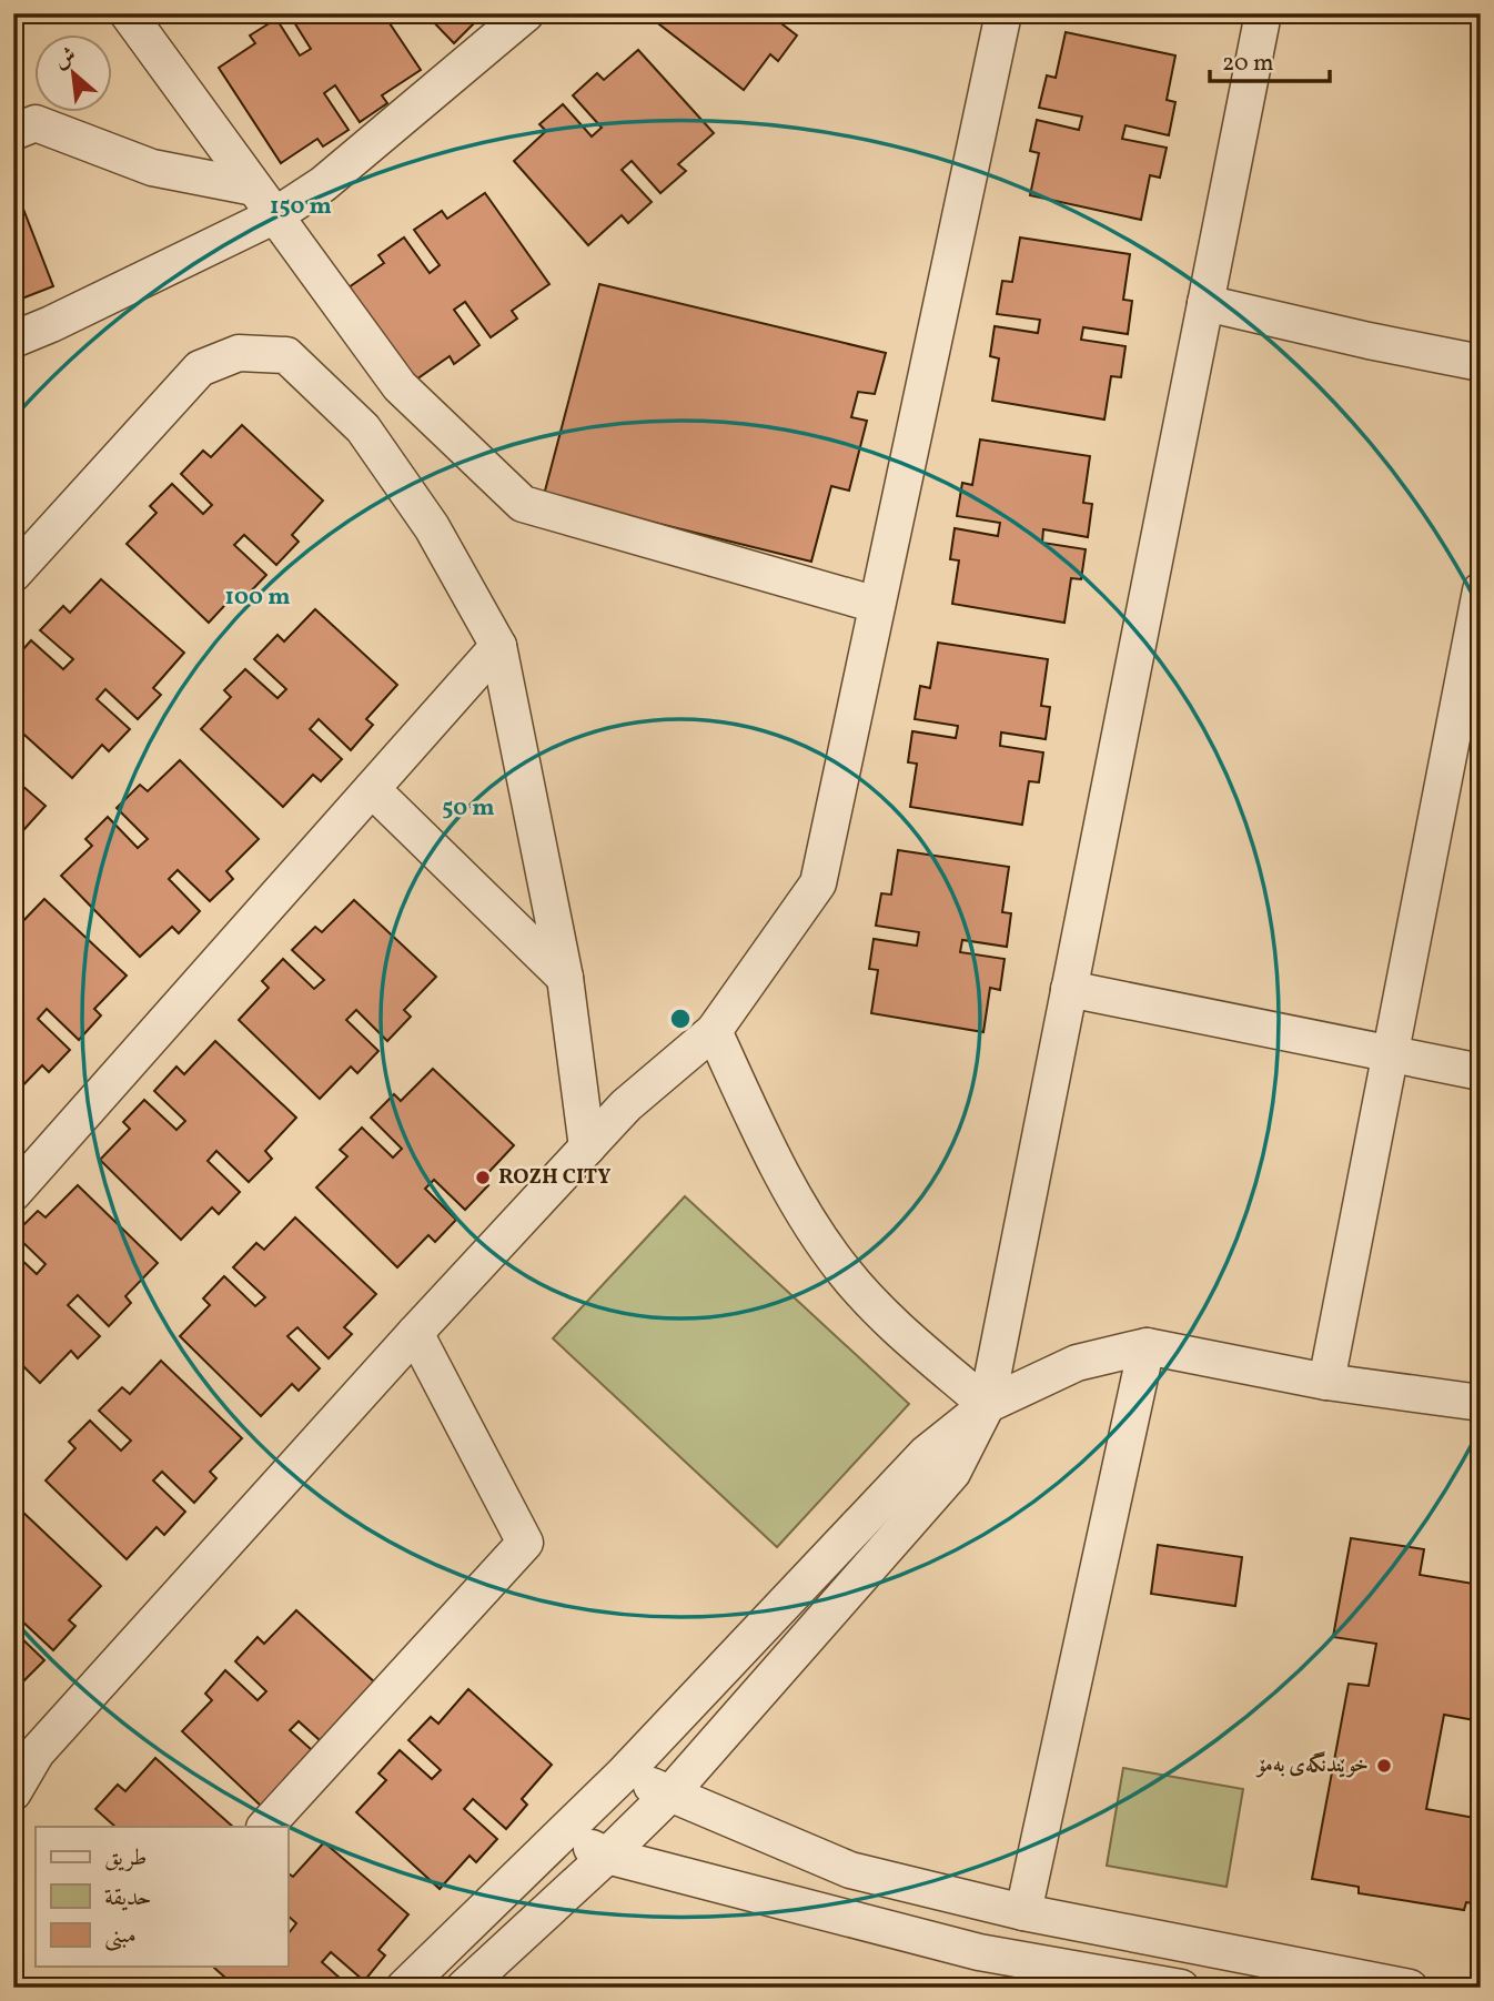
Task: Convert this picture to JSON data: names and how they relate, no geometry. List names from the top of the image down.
{
  "places": ["ROZH CITY", "خوێندنگەی بەمۆ"],
  "legend": ["طريق", "حديقة", "مبنى"],
  "scale_bar": "20 m",
  "north": "top left",
  "rings": ["150 m", "100 m", "50 m"]
}
